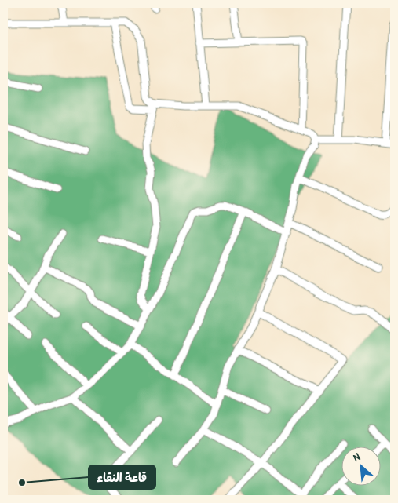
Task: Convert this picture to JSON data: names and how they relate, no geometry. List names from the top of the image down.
{
  "places": ["قاعة النقاء"],
  "north": "top left"
}
